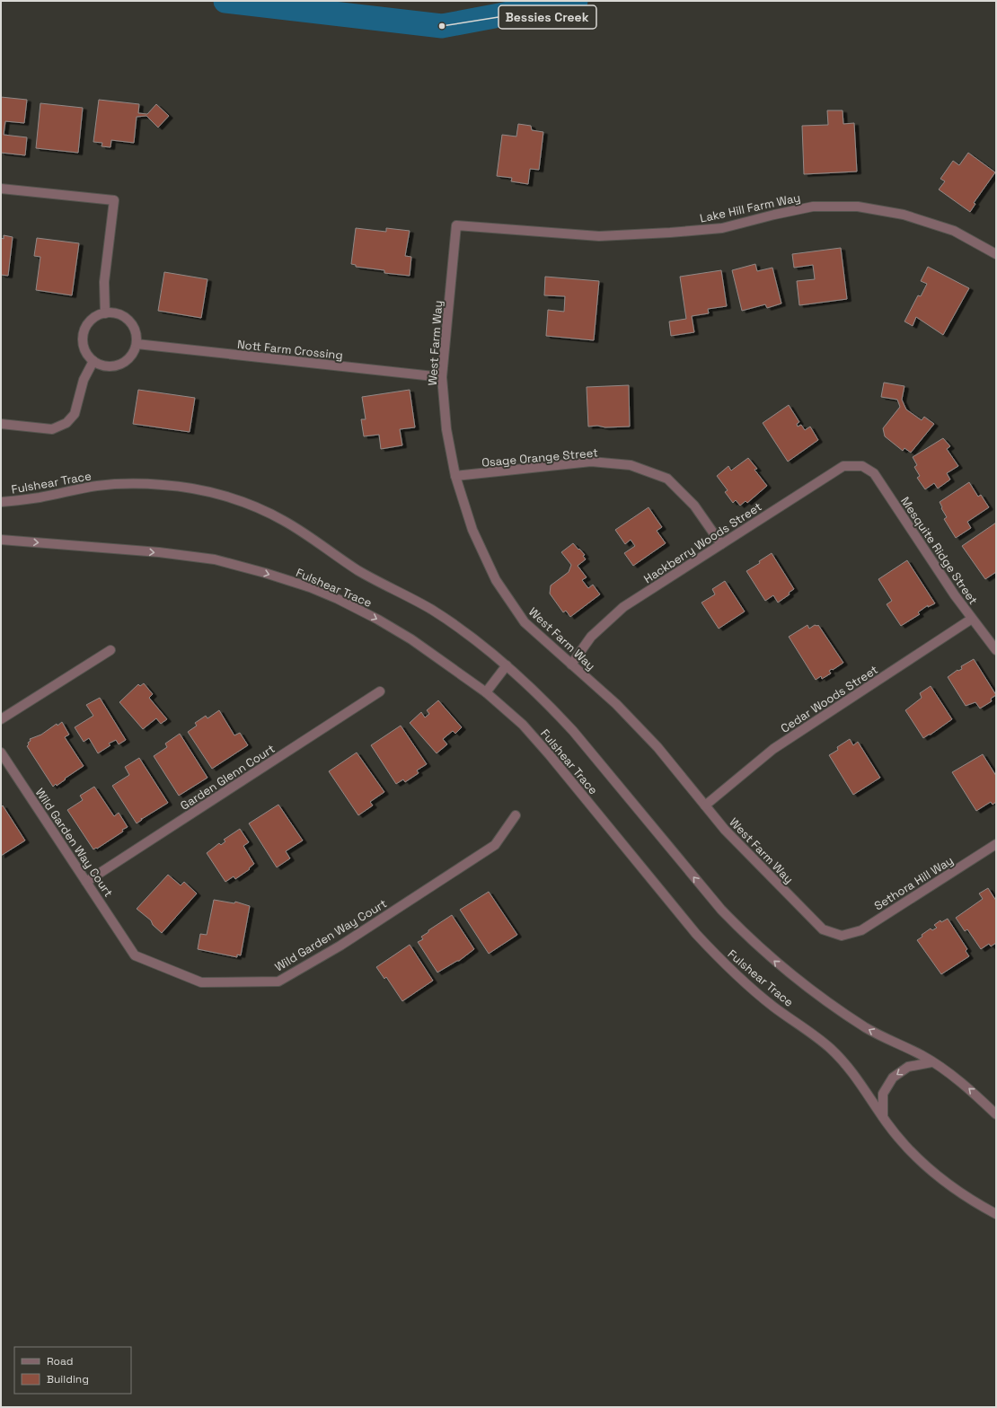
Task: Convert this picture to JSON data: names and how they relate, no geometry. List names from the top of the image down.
{
  "streets": {
    "street": [
      "Lake Hill Farm Way",
      "West Farm Way",
      "Nott Farm Crossing",
      "Osage Orange Street",
      "Fulshear Trace",
      "Hackberry Woods Street",
      "Mesquite Ridge Street",
      "Cedar Woods Street",
      "Garden Glenn Court",
      "Wild Garden Way Court",
      "Sethora Hill Way"
    ]
  },
  "crossings": [
    ["Lake Hill Farm Way", "West Farm Way"],
    ["West Farm Way", "Nott Farm Crossing"],
    ["West Farm Way", "Osage Orange Street"],
    ["West Farm Way", "Hackberry Woods Street"],
    ["West Farm Way", "Cedar Woods Street"],
    ["West Farm Way", "Sethora Hill Way"],
    ["Osage Orange Street", "Hackberry Woods Street"],
    ["Hackberry Woods Street", "Mesquite Ridge Street"],
    ["Mesquite Ridge Street", "Cedar Woods Street"],
    ["Garden Glenn Court", "Wild Garden Way Court"]
  ],
  "places": ["Bessies Creek"],
  "legend": ["Road", "Building"]
}
